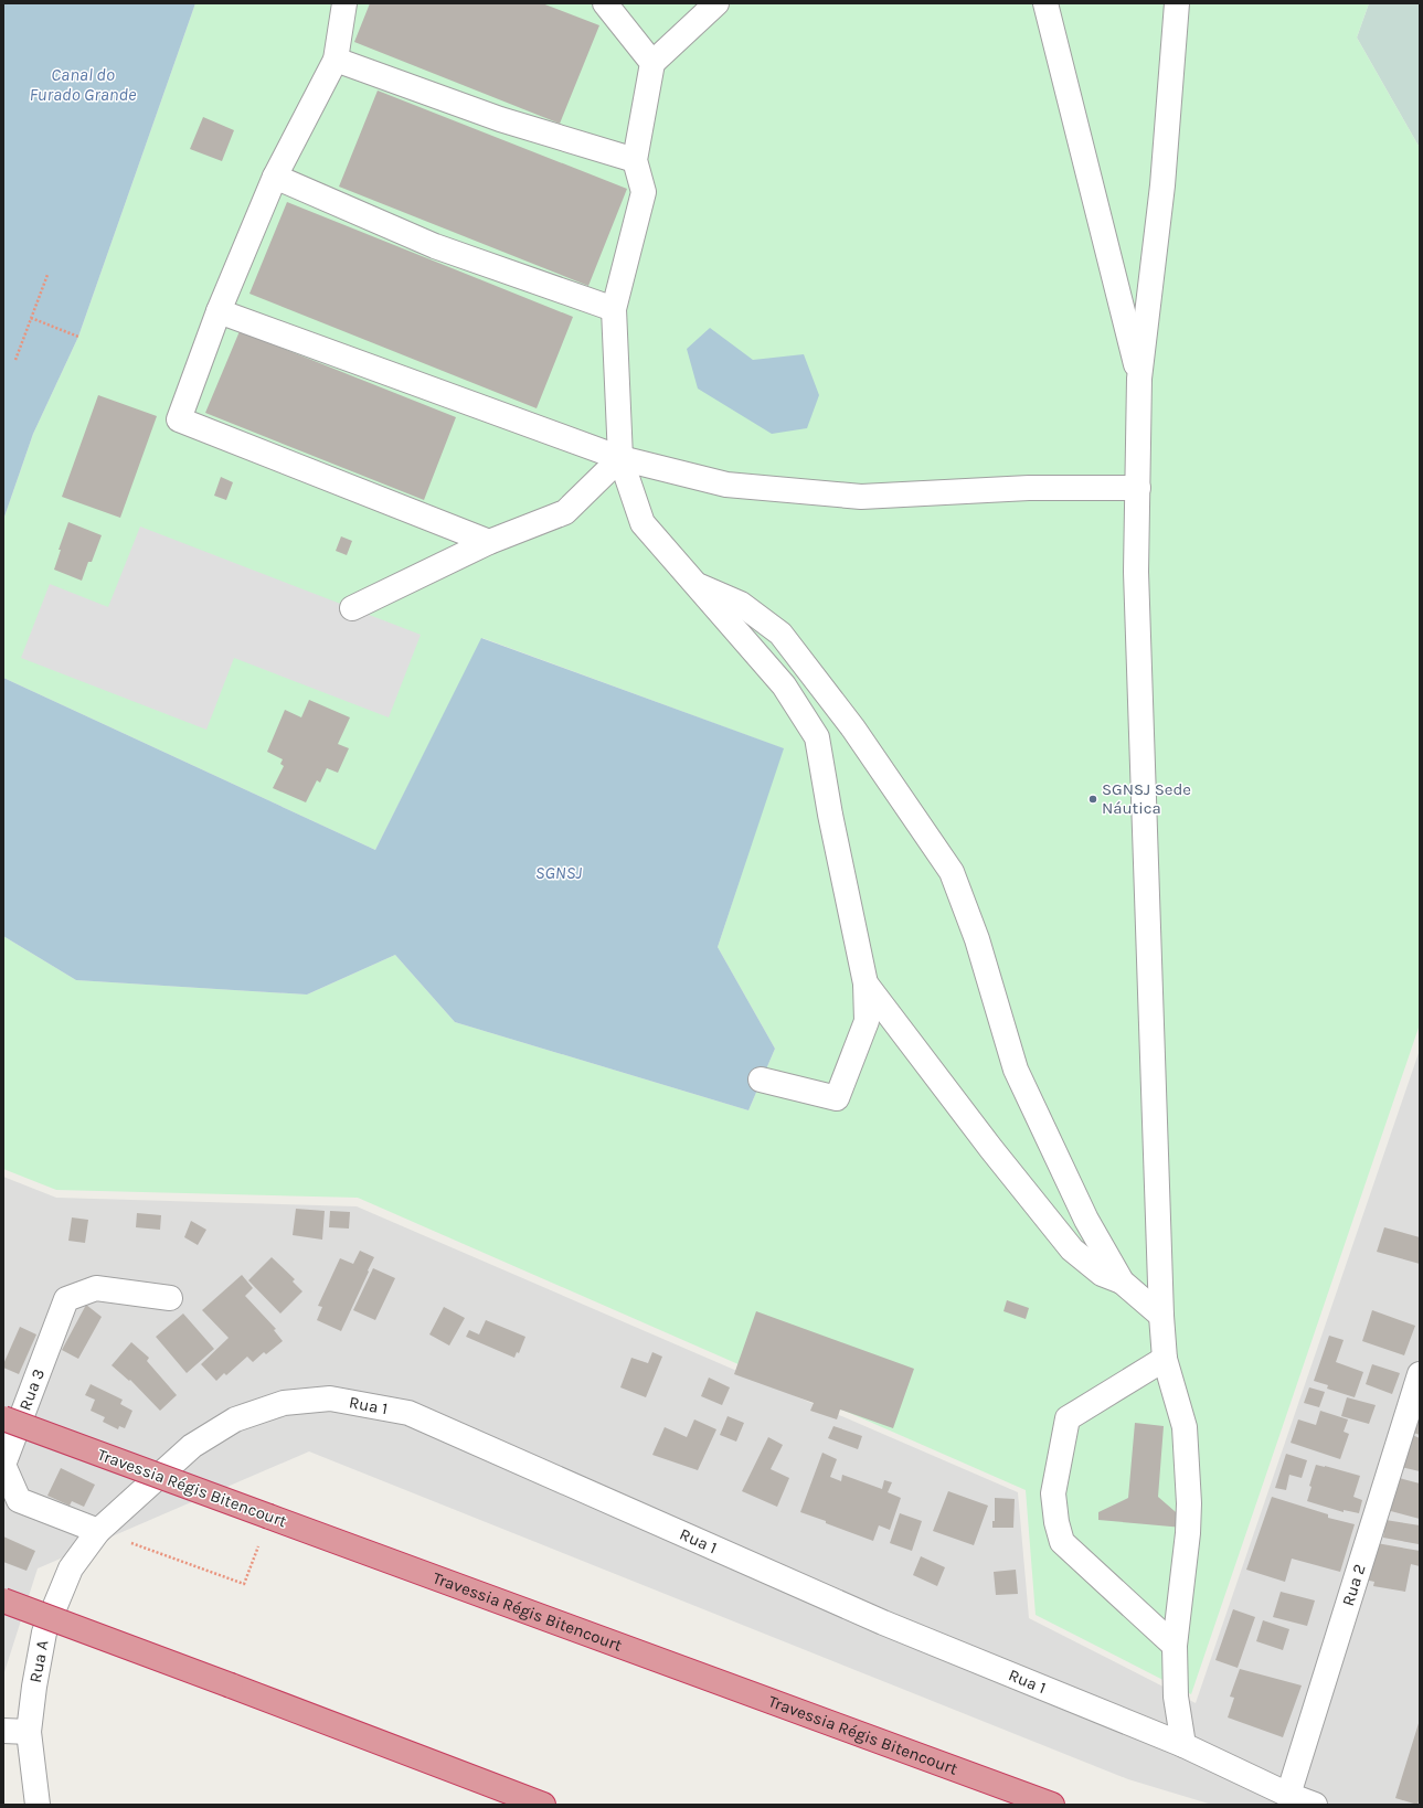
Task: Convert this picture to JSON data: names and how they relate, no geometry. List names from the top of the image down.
{
  "streets": {
    "highway": ["Travessia Régis Bitencourt"],
    "street": [
      "Rua 3",
      "Rua 1",
      "Rua 2",
      "Rua A"
    ]
  },
  "crossings": [
    ["Rua 3", "Rua 1"],
    ["Rua 3", "Rua A"],
    ["Rua 1", "Rua 2"],
    ["Rua 1", "Rua A"]
  ],
  "water": ["Canal do Furado Grande", "SGNSJ"],
  "places": ["SGNSJ Sede Náutica"]
}
